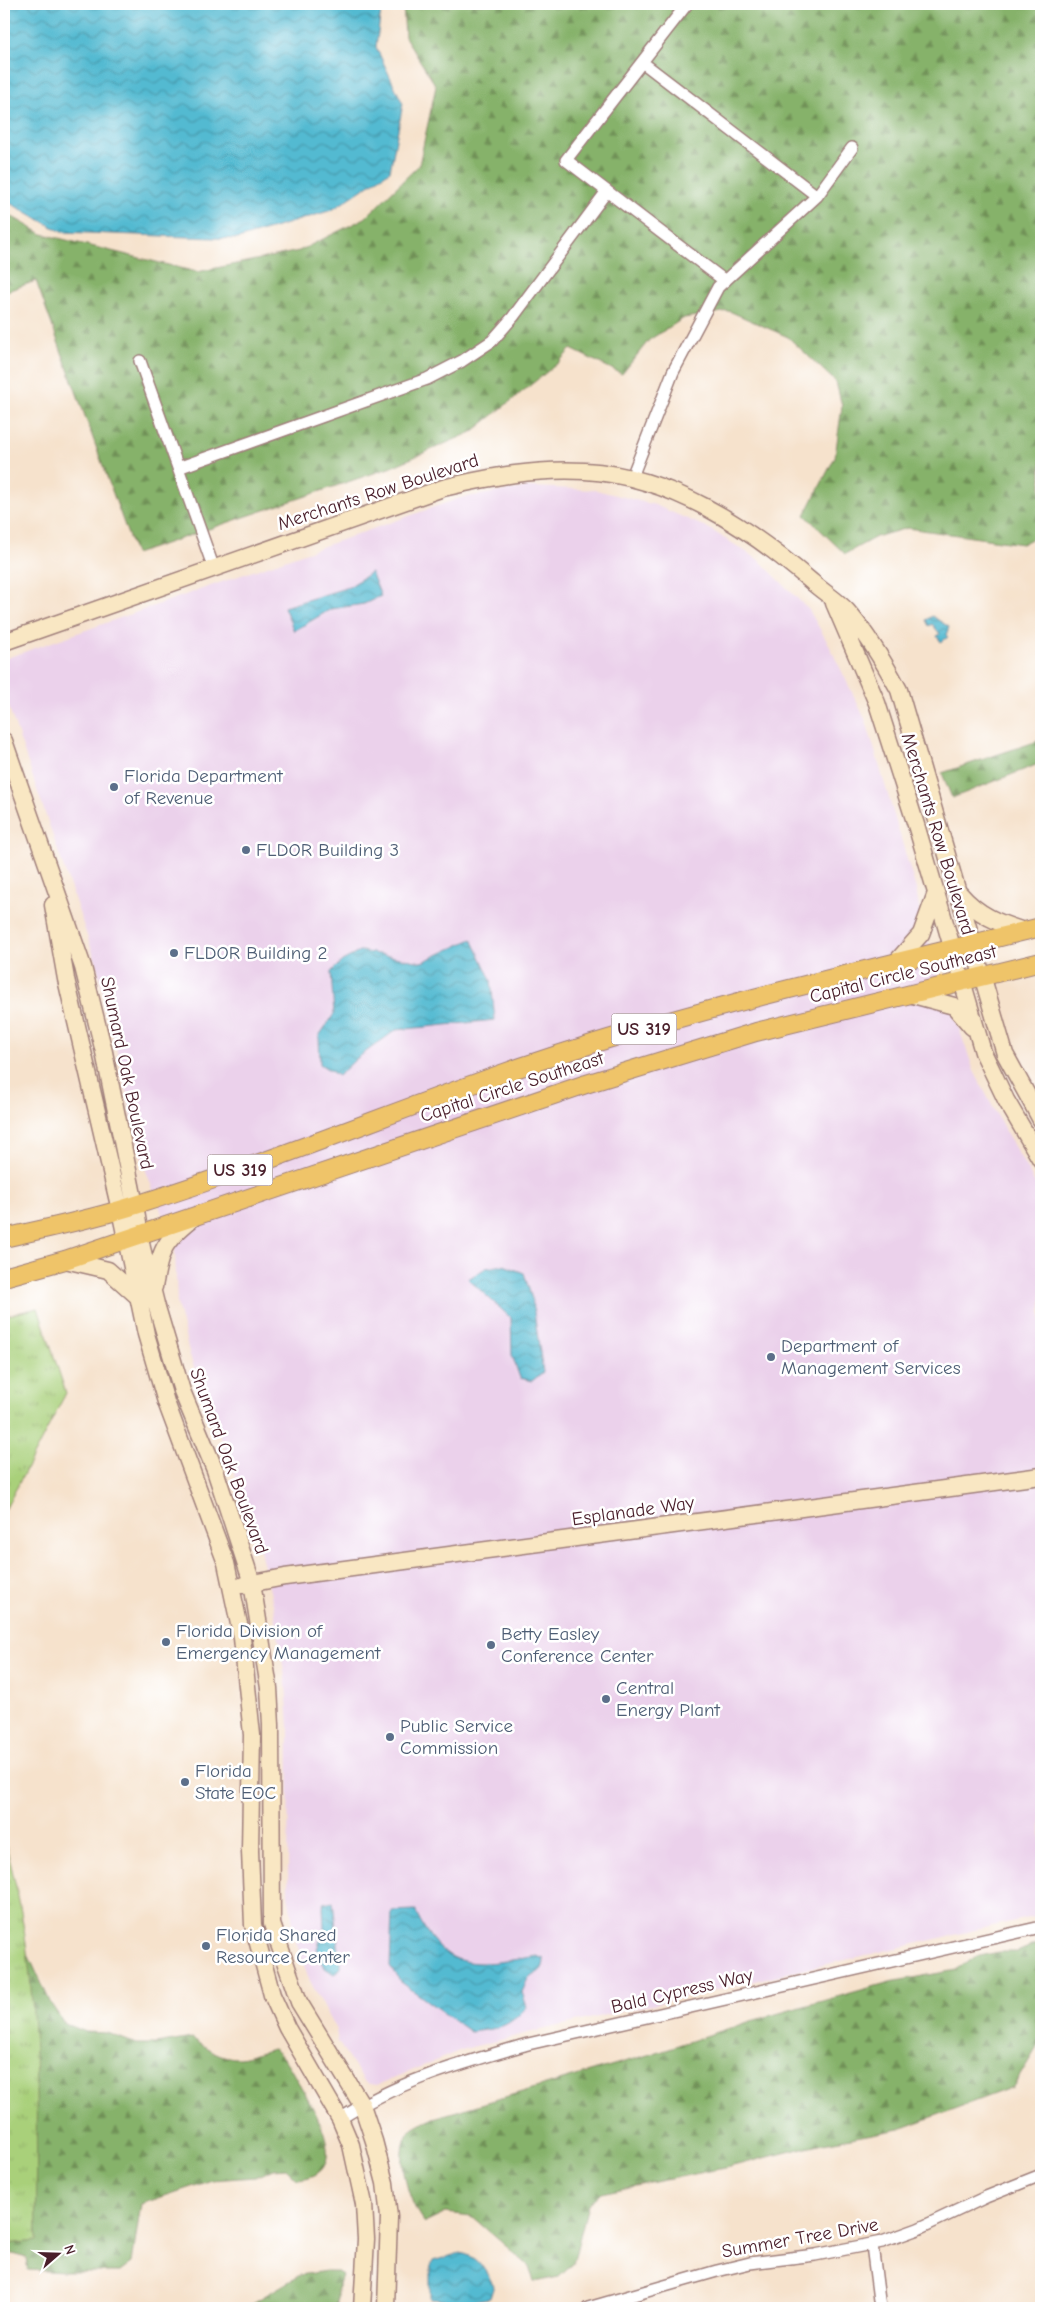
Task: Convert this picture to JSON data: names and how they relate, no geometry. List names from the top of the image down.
{
  "streets": {
    "main road": ["Capital Circle Southeast", "US 319"],
    "street": [
      "Merchants Row Boulevard",
      "Shumard Oak Boulevard",
      "Esplanade Way",
      "Bald Cypress Way",
      "Summer Tree Drive"
    ]
  },
  "crossings": [
    ["Merchants Row Boulevard", "Capital Circle Southeast"],
    ["Capital Circle Southeast", "Shumard Oak Boulevard"],
    ["Shumard Oak Boulevard", "Esplanade Way"],
    ["Shumard Oak Boulevard", "Bald Cypress Way"]
  ],
  "places": [
    "Florida Department of Revenue",
    "FLDOR Building 3",
    "FLDOR Building 2",
    "Department of Management Services",
    "Florida Division of Emergency Management",
    "Betty Easley Conference Center",
    "Central Energy Plant",
    "Public Service Commission",
    "Florida State EOC",
    "Florida Shared Resource Center"
  ],
  "north": "right"
}
